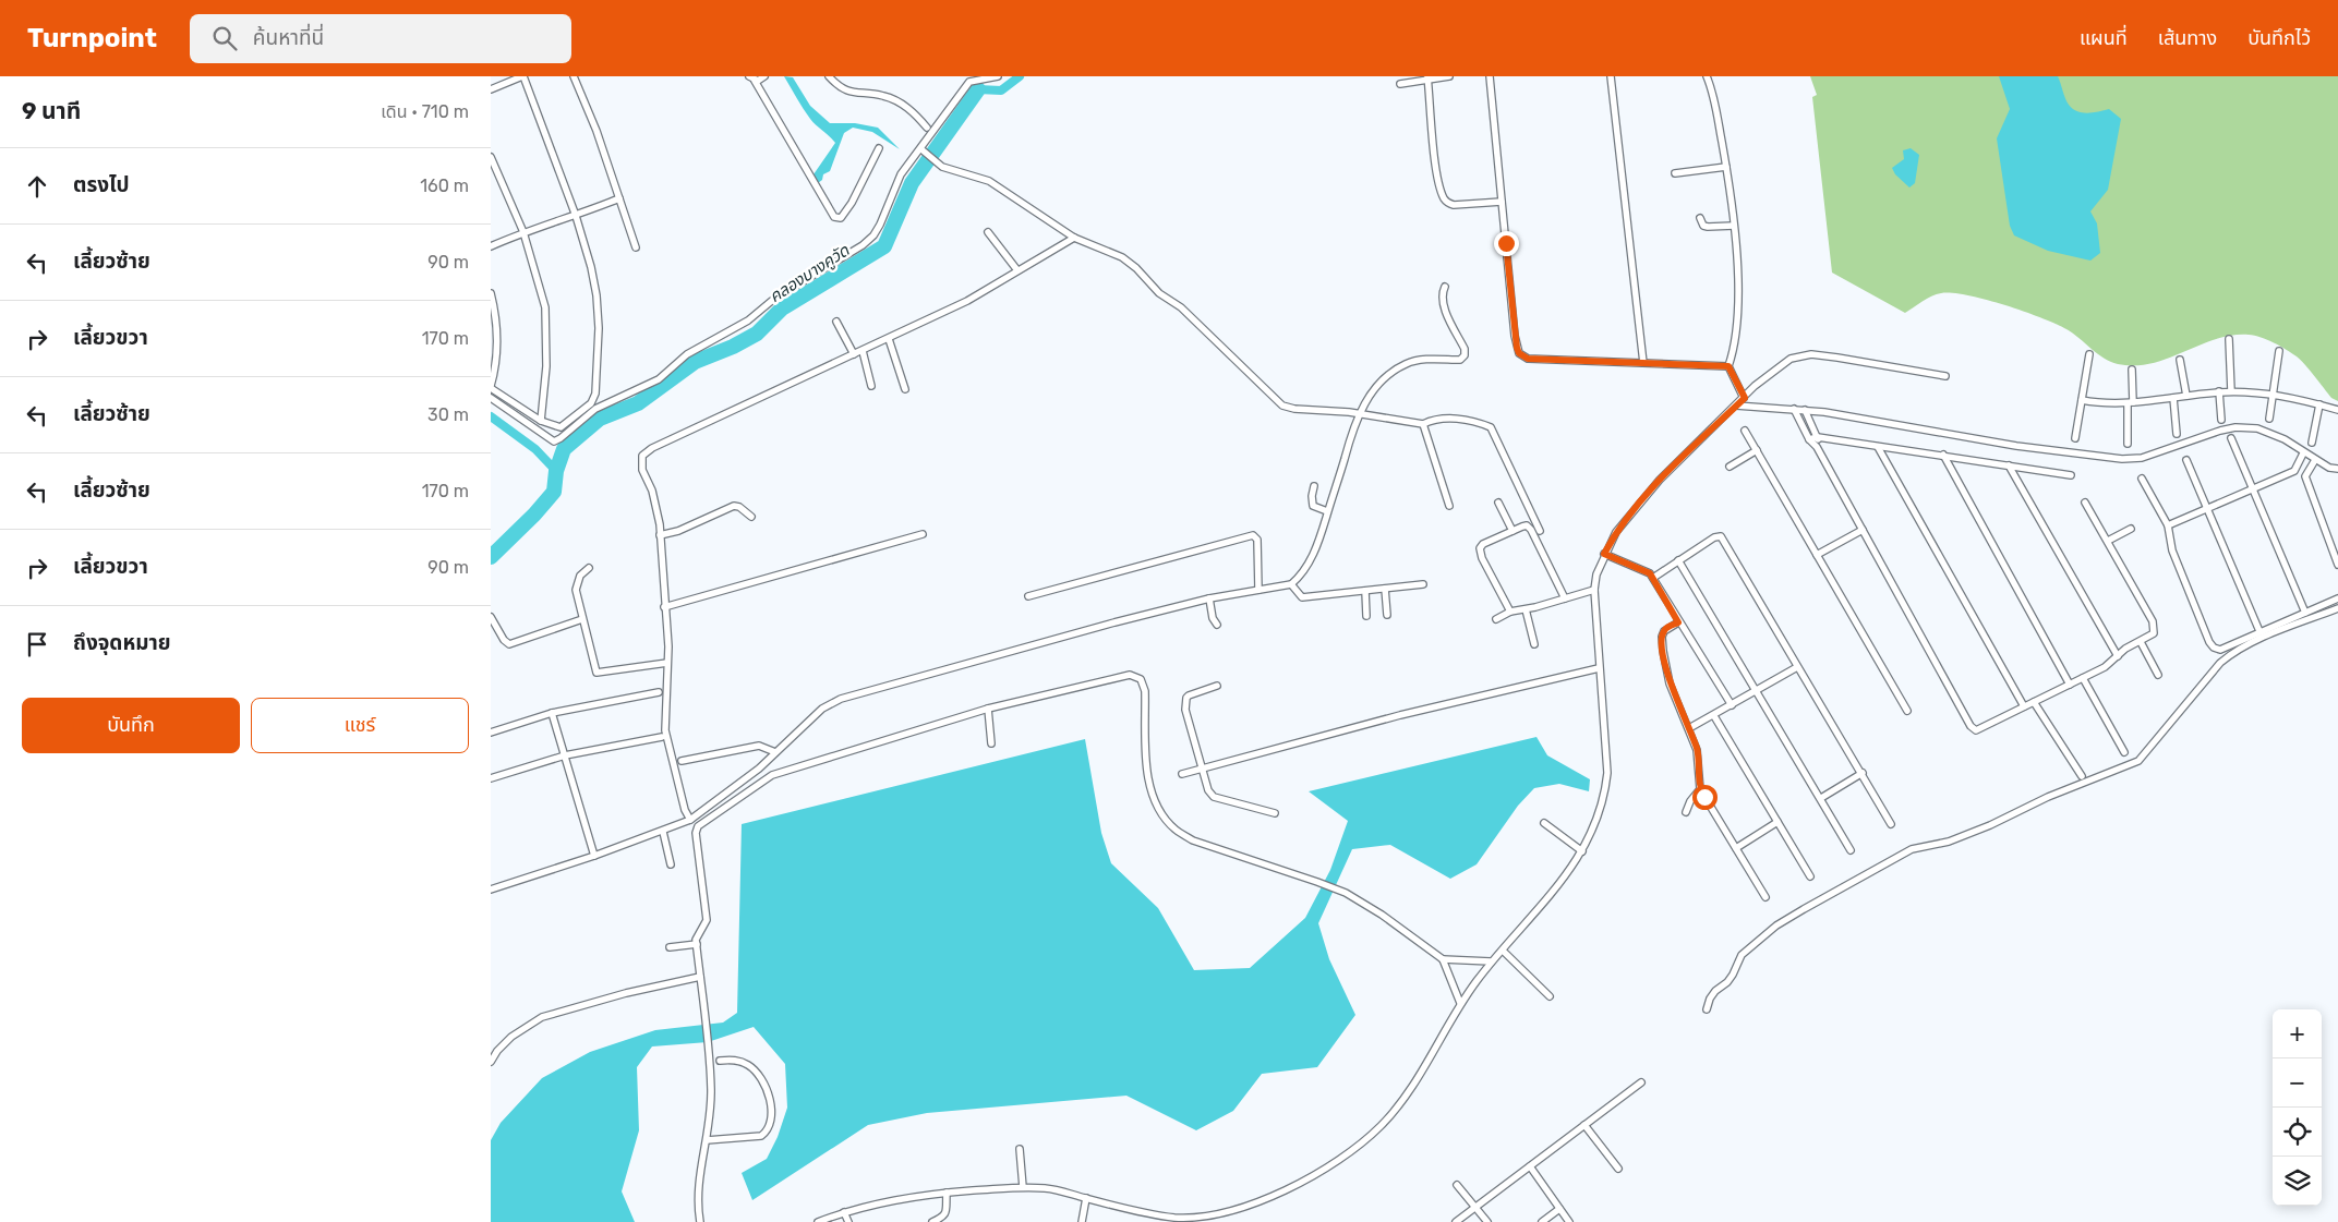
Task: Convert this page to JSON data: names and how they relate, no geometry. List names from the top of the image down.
{
  "water": ["คลองบางคูวัด"],
  "page": {
    "header": "Turnpoint",
    "search": "ค้นหาที่นี่",
    "nav": ["แผนที่", "เส้นทาง", "บันทึกไว้"],
    "heading": ["9 นาที", "เดิน · 710 m"],
    "list": [
      ["ตรงไป", "160 m"],
      ["เลี้ยวซ้าย", "90 m"],
      ["เลี้ยวขวา", "170 m"],
      ["เลี้ยวซ้าย", "30 m"],
      ["เลี้ยวซ้าย", "170 m"],
      ["เลี้ยวขวา", "90 m"],
      "ถึงจุดหมาย"
    ],
    "buttons": ["บันทึก", "แชร์"],
    "map_buttons": ["+", "−"]
  }
}
